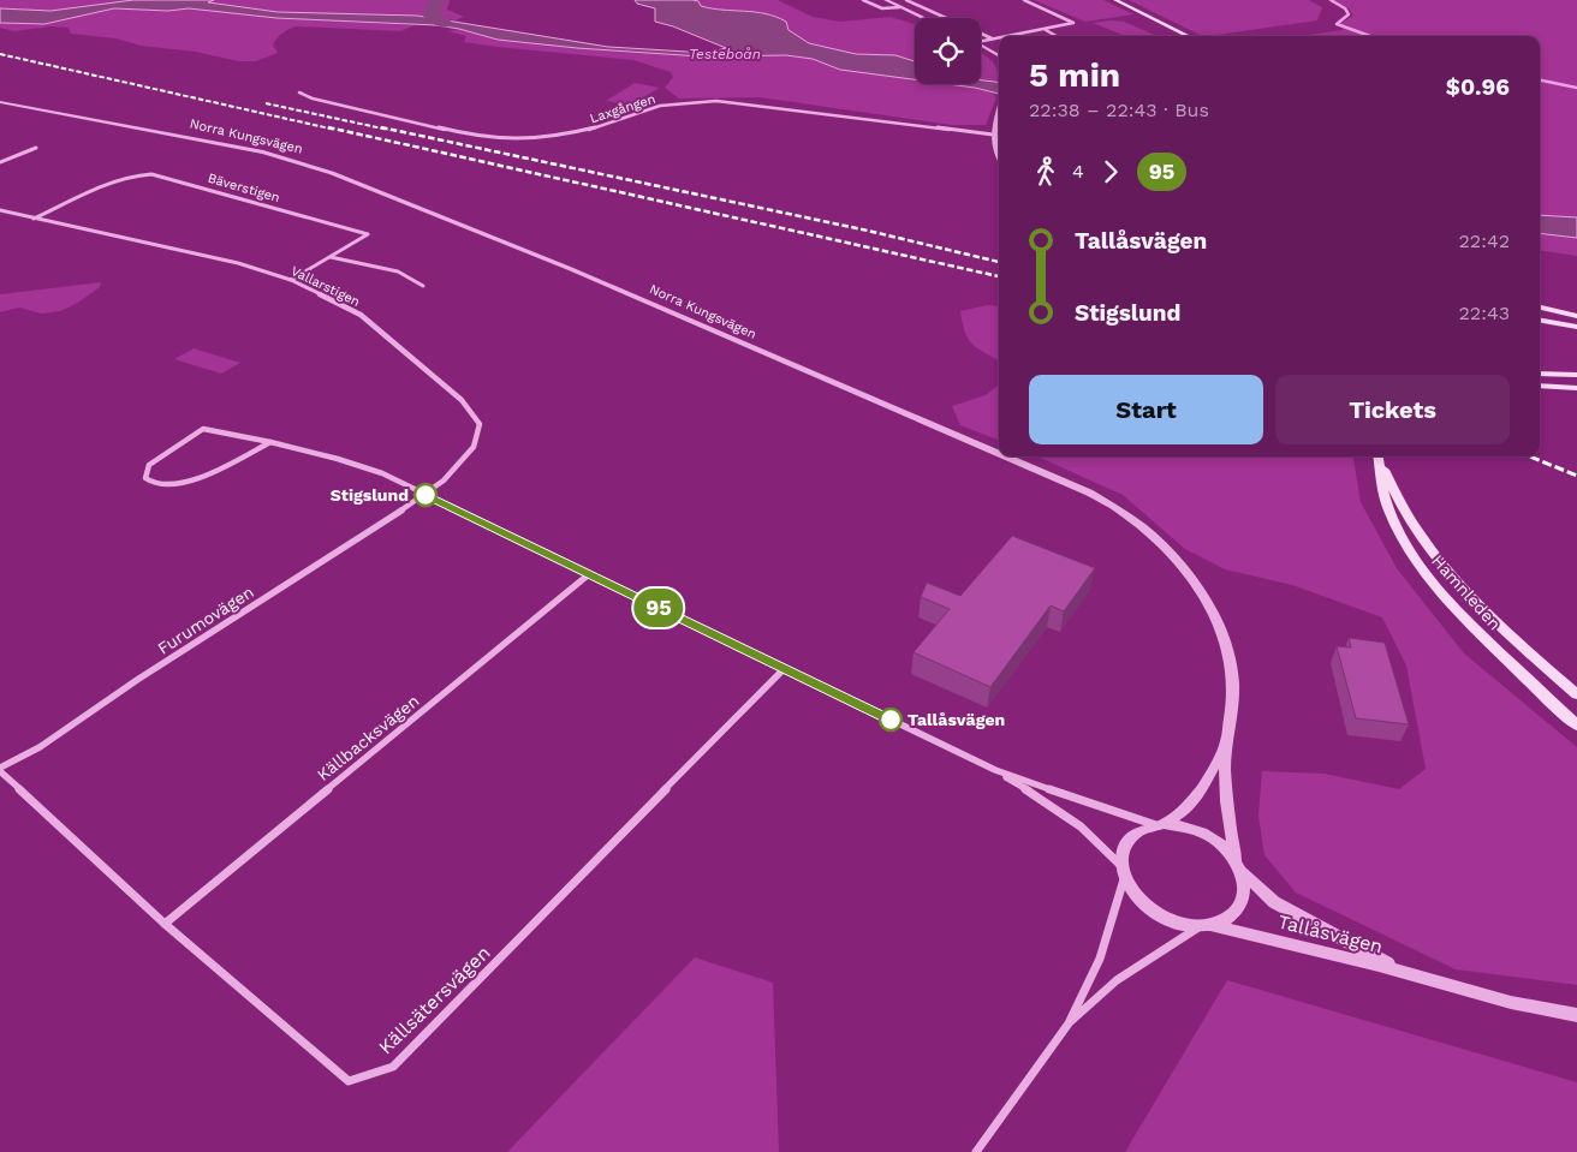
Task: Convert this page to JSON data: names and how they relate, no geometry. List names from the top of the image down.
{
  "streets": {
    "main road": ["Hamnleden"],
    "street": [
      "Laxgången",
      "Norra Kungsvägen",
      "Bäverstigen",
      "Vallarstigen",
      "Furumovägen",
      "Källbacksvägen",
      "Tallåsvägen",
      "Källsätersvägen"
    ]
  },
  "crossings": [
    ["Norra Kungsvägen", "Tallåsvägen"],
    ["Bäverstigen", "Vallarstigen"],
    ["Vallarstigen", "Furumovägen"],
    ["Vallarstigen", "Tallåsvägen"],
    ["Furumovägen", "Tallåsvägen"],
    ["Furumovägen", "Källsätersvägen"],
    ["Källbacksvägen", "Tallåsvägen"],
    ["Källbacksvägen", "Källsätersvägen"],
    ["Tallåsvägen", "Källsätersvägen"]
  ],
  "water": ["Testeboån"],
  "places": ["Stigslund", "Tallåsvägen"],
  "lines": ["bus line 95"],
  "page": {
    "on_map": "95",
    "heading": ["5 min", "22:38 – 22:43 · Bus", "$0.96"],
    "legs": ["4", "95"],
    "list": [
      {
        "name": "Tallåsvägen",
        "value": "22:42"
      },
      {
        "name": "Stigslund",
        "value": "22:43"
      }
    ],
    "buttons": ["Start", "Tickets"]
  }
}
